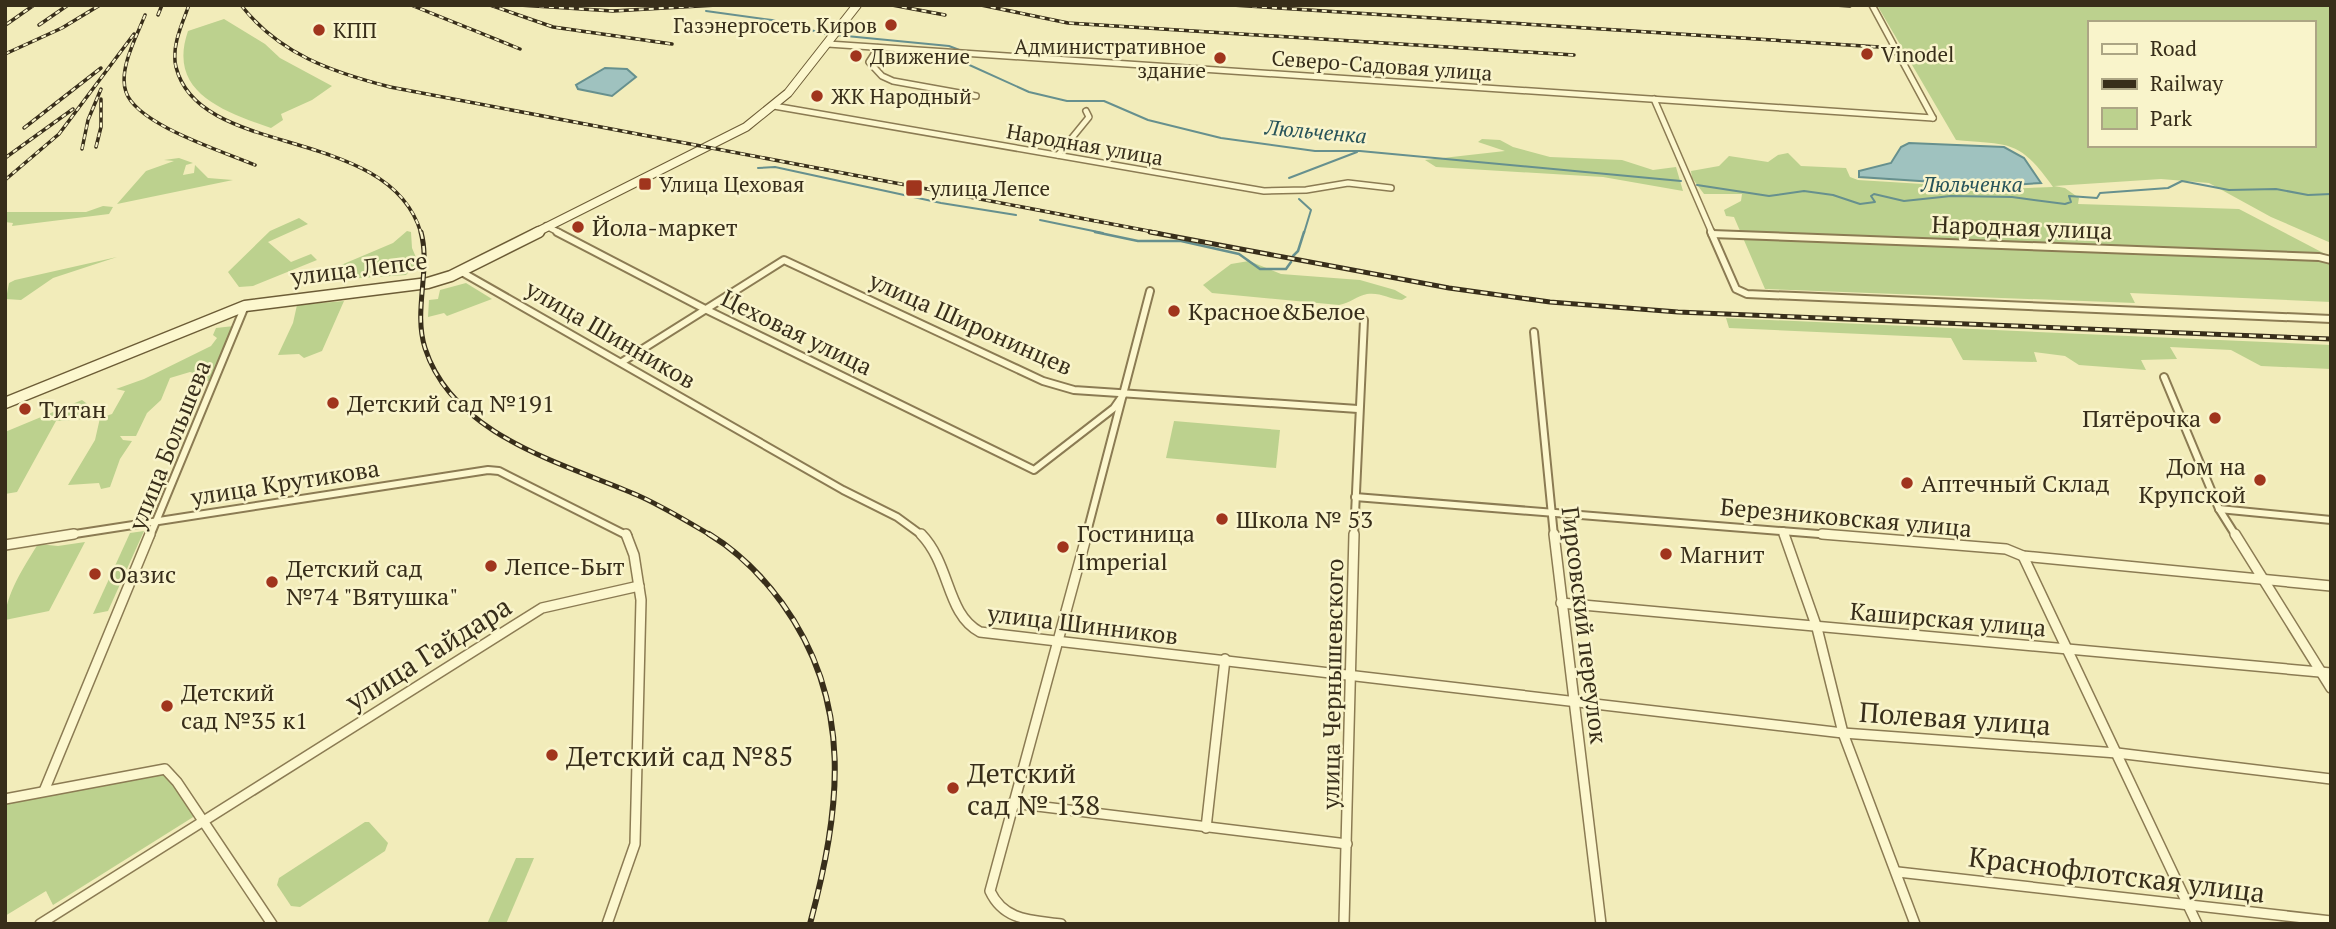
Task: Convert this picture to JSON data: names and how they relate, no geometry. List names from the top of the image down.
{
  "streets": {
    "main road": ["улица Лепсе"],
    "street": [
      "Северо-Садовая улица",
      "Народная улица",
      "улица Широнинцев",
      "Цеховая улица",
      "улица Шинников",
      "улица Большева",
      "улица Крутикова",
      "Березниковская улица",
      "Каширская улица",
      "Гирсовский переулок",
      "улица Гайдара",
      "улица Чернышевского",
      "Полевая улица",
      "Краснофлотская улица"
    ]
  },
  "crossings": [
    ["Северо-Садовая улица", "улица Лепсе"],
    ["Народная улица", "улица Лепсе"],
    ["улица Лепсе", "Цеховая улица"],
    ["улица Лепсе", "улица Шинников"],
    ["улица Лепсе", "улица Большева"],
    ["улица Широнинцев", "Цеховая улица"],
    ["улица Широнинцев", "улица Чернышевского"],
    ["улица Шинников", "Гирсовский переулок"],
    ["улица Шинников", "улица Чернышевского"],
    ["улица Шинников", "Полевая улица"],
    ["улица Большева", "улица Крутикова"],
    ["улица Крутикова", "улица Гайдара"],
    ["Березниковская улица", "Гирсовский переулок"],
    ["Березниковская улица", "улица Чернышевского"],
    ["Каширская улица", "Гирсовский переулок"],
    ["Гирсовский переулок", "Полевая улица"]
  ],
  "water": ["Люльченка"],
  "places": {
    "other": [
      "Газэнергосеть Киров",
      "КПП",
      "Vinodel",
      "Движение",
      "Административное здание",
      "ЖК Народный",
      "Йола-маркет",
      "Красное&Белое",
      "Детский сад №191",
      "Титан",
      "Пятёрочка",
      "Дом на Крупской",
      "Аптечный Склад",
      "Школа № 53",
      "Гостиница Imperial",
      "Магнит",
      "Лепсе-Быт",
      "Оазис",
      "Детский сад №74 \"Вятушка\"",
      "Детский сад №35 к1",
      "Детский сад №85",
      "Детский сад № 138"
    ],
    "transit": ["Улица Цеховая", "улица Лепсе"]
  },
  "legend": ["Road", "Railway", "Park"]
}
